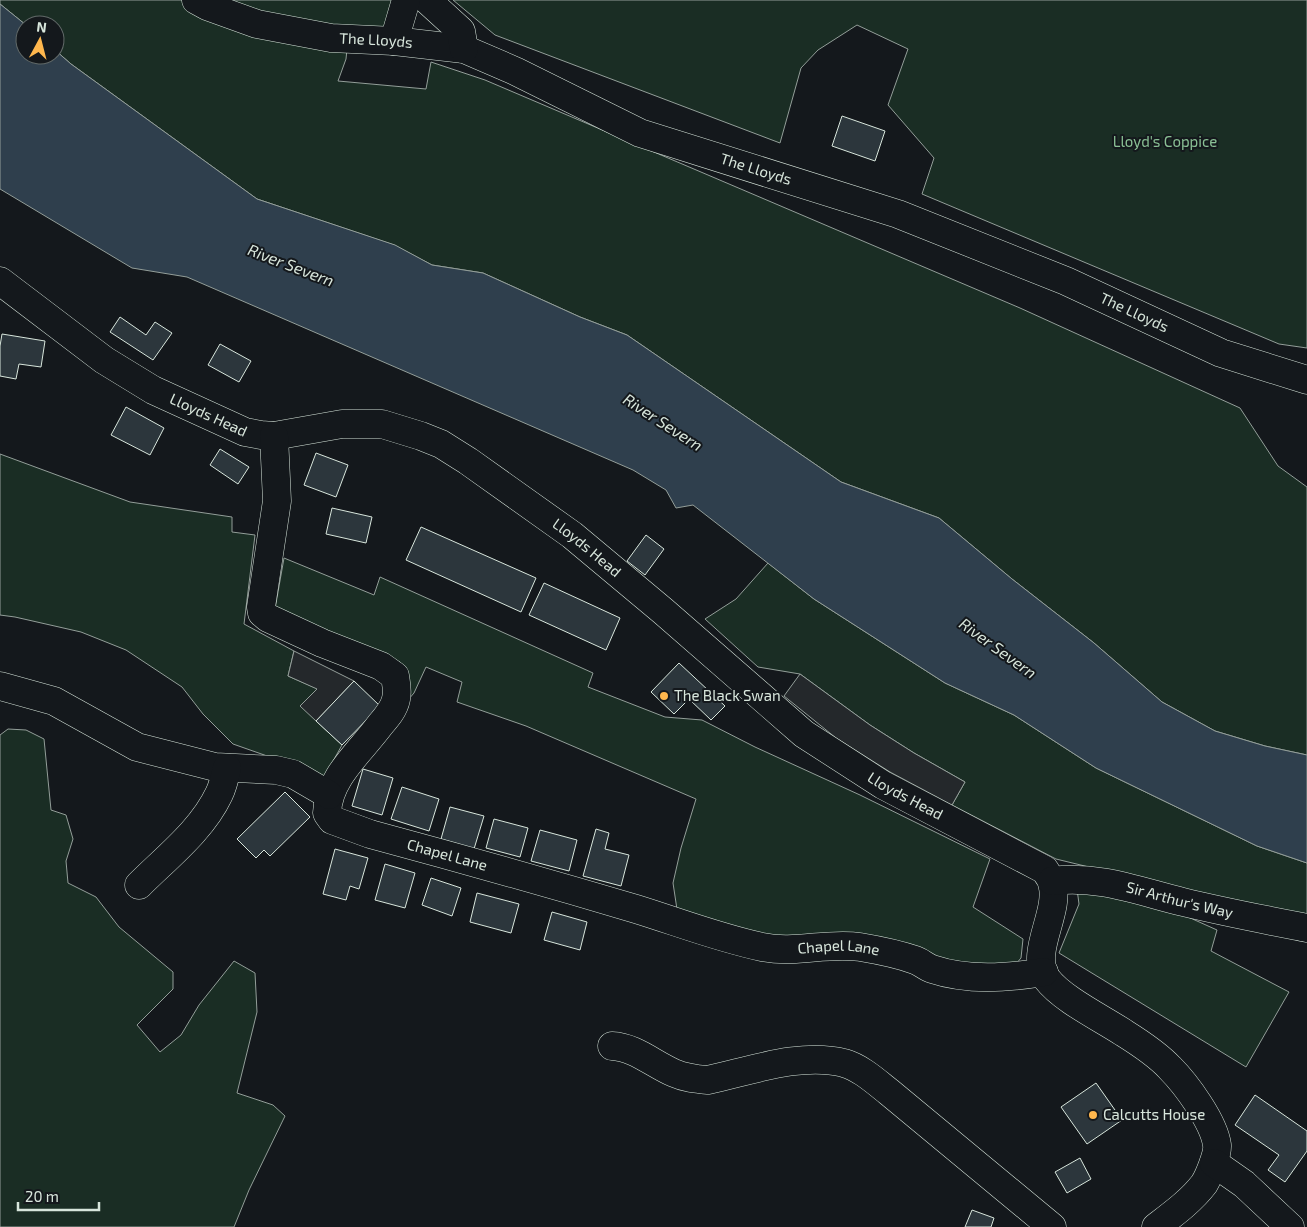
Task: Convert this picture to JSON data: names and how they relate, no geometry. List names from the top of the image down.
{
  "streets": {
    "street": [
      "The Lloyds",
      "Lloyds Head",
      "Chapel Lane",
      "Sir Arthur's Way"
    ]
  },
  "crossings": [
    ["Lloyds Head", "Sir Arthur's Way"]
  ],
  "water": ["River Severn"],
  "parks": ["Lloyd's Coppice"],
  "places": ["The Black Swan", "Calcutts House"],
  "scale_bar": "20 m",
  "north": "top"
}
